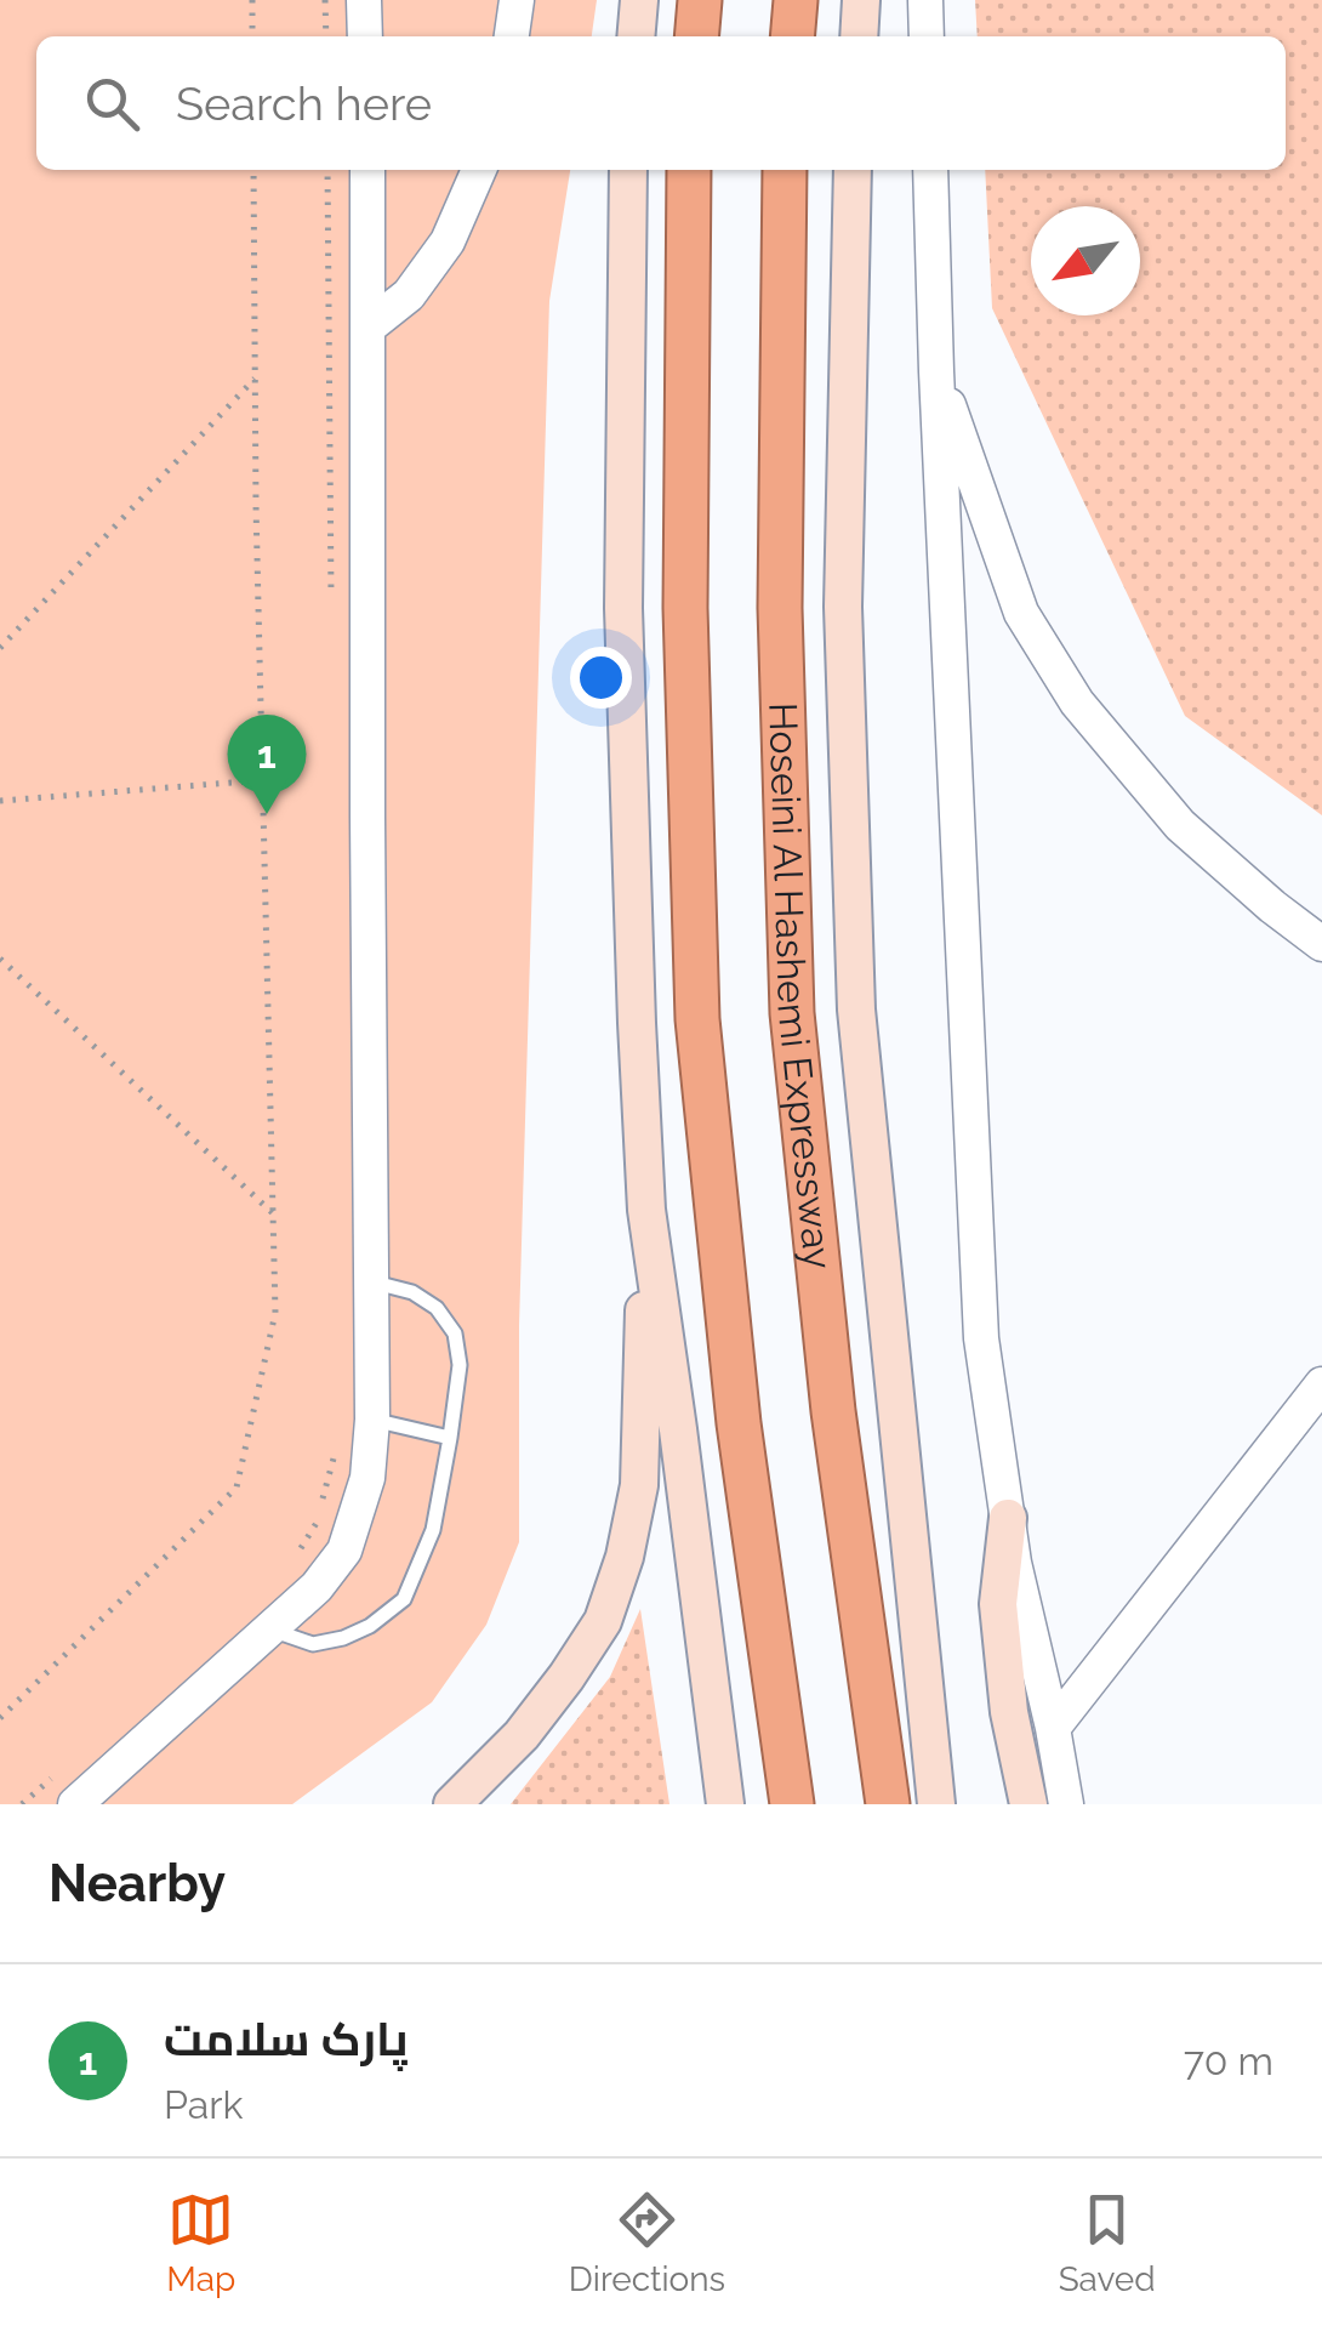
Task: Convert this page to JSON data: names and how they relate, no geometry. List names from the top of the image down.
{
  "streets": {
    "highway": ["Hoseini Al Hashemi Expressway"]
  },
  "north": "bottom left",
  "page": {
    "search": "Search here",
    "pins": "1",
    "heading": "Nearby",
    "list": [
      {
        "mark": "1",
        "name": "پارک سلامت",
        "note": "Park",
        "value": "70 m"
      }
    ],
    "nav": ["Map", "Directions", "Saved"]
  }
}
